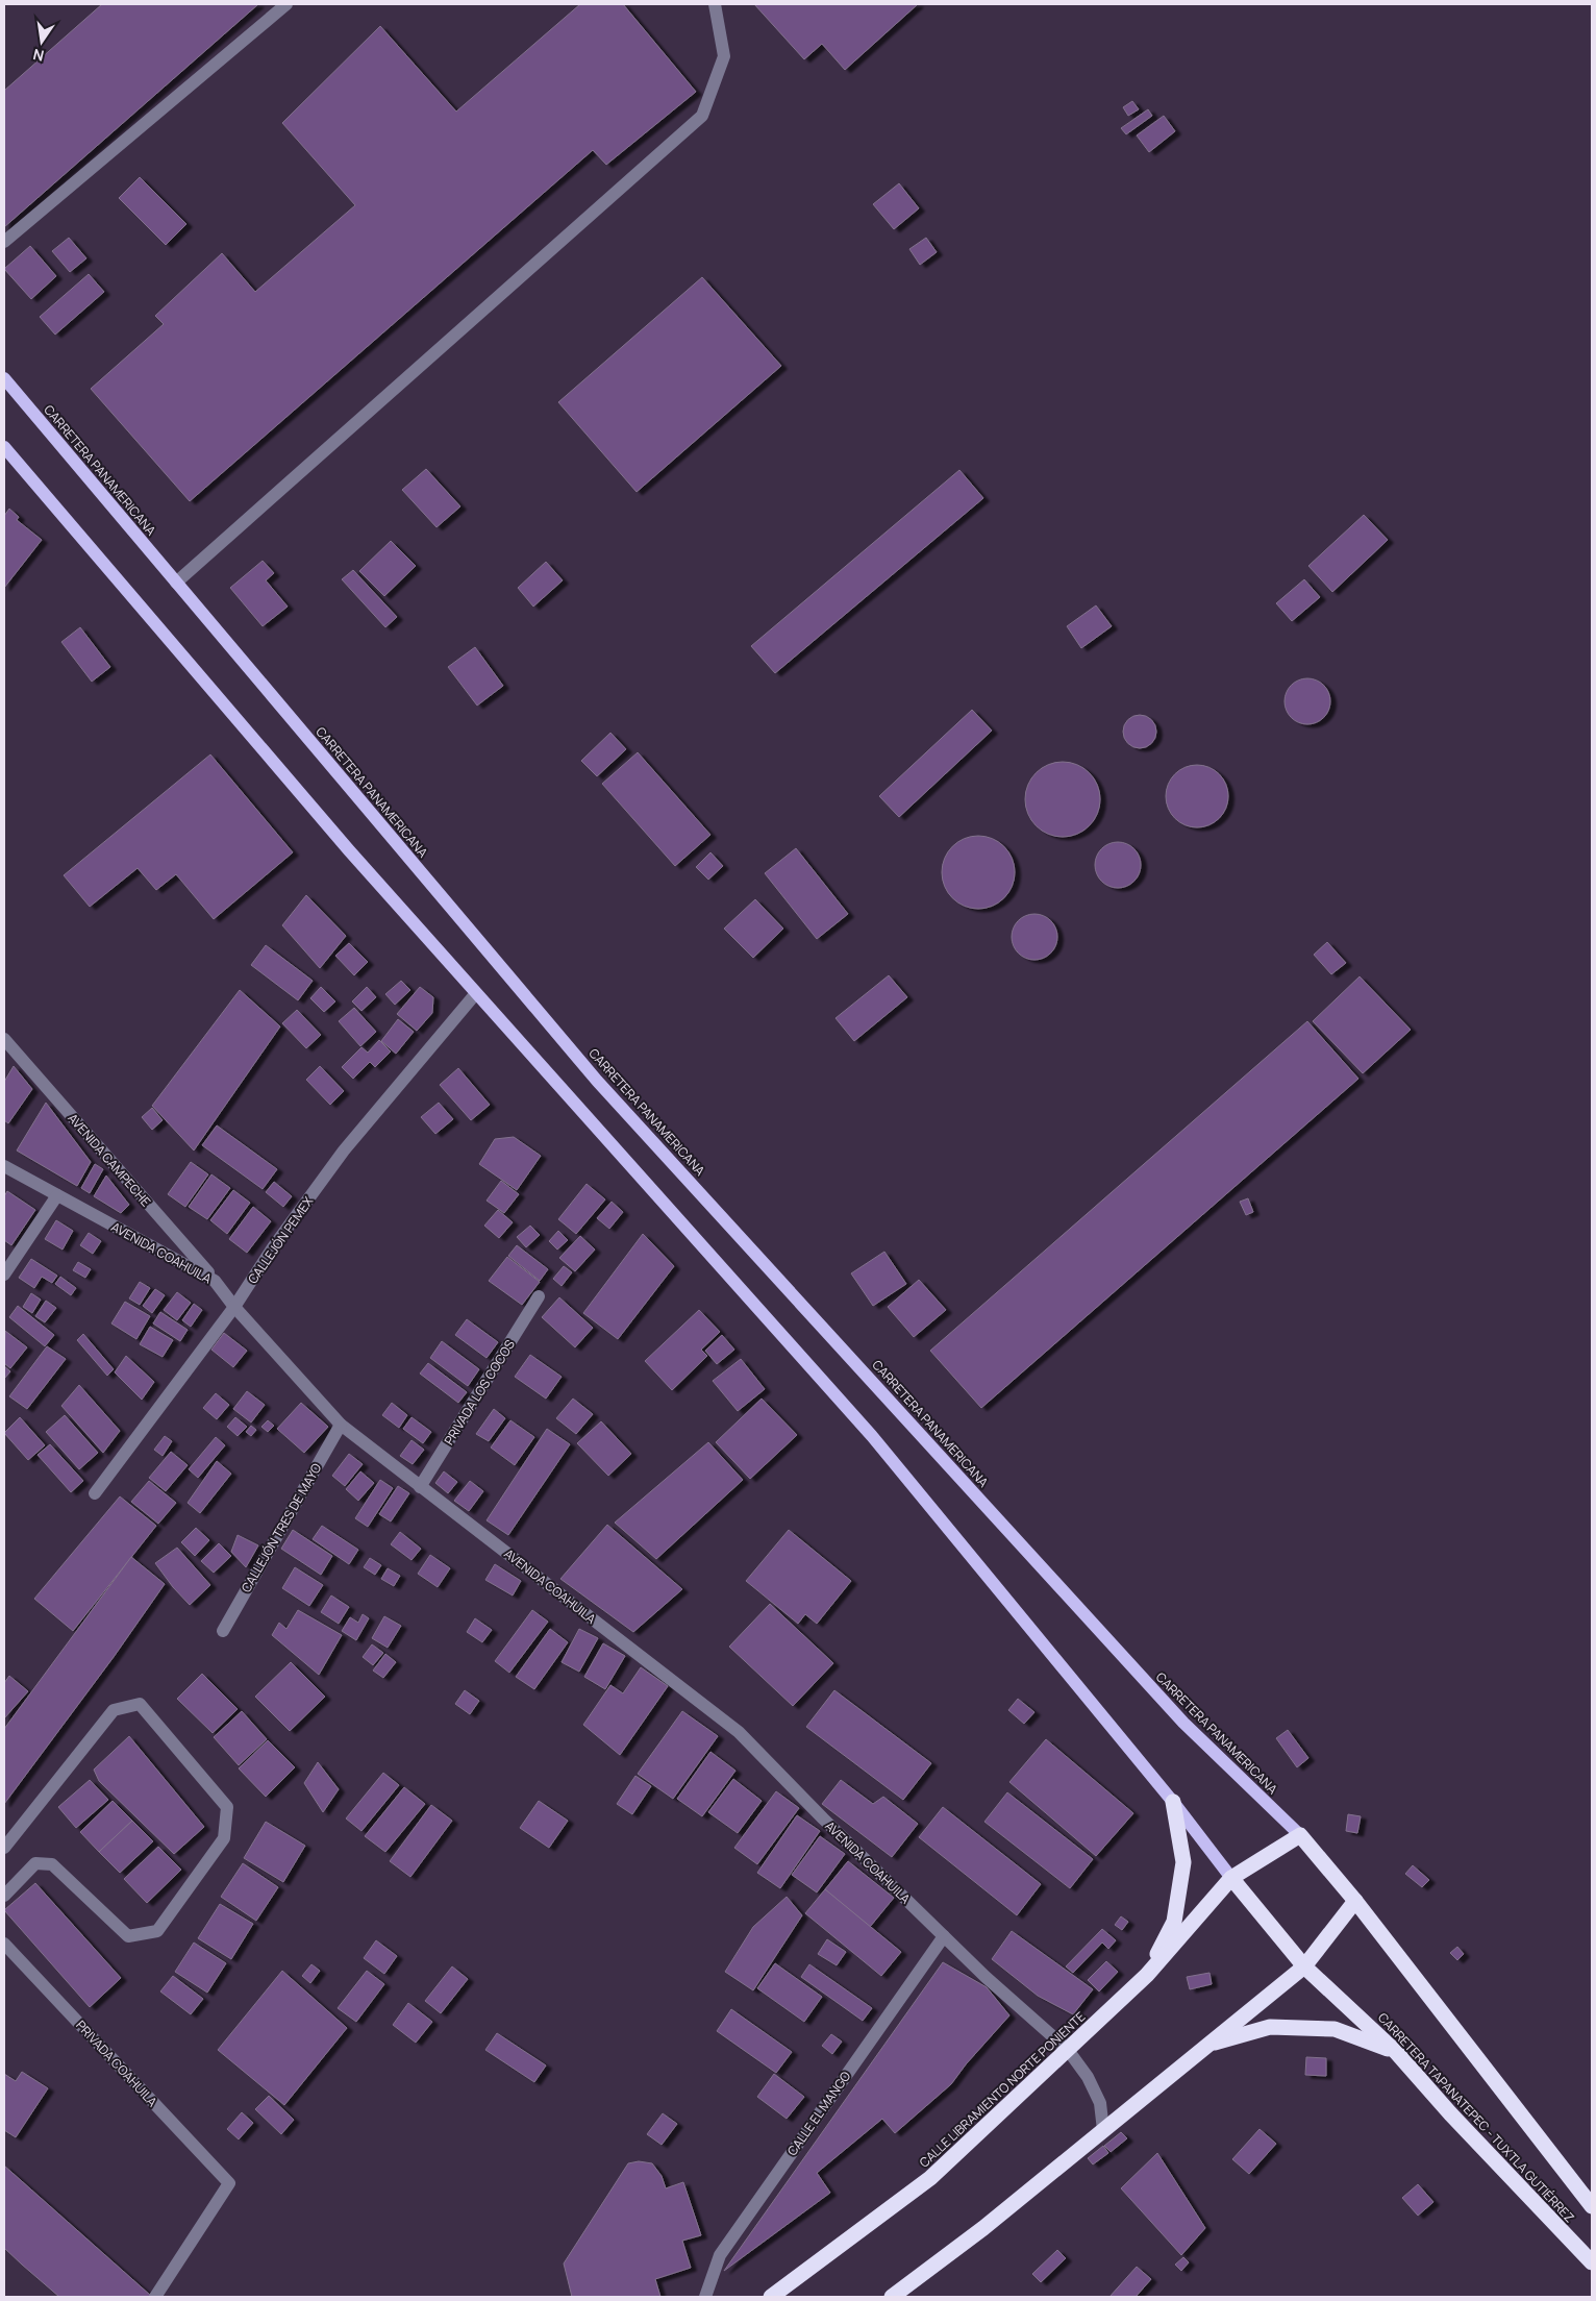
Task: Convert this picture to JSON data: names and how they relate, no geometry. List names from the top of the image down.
{
  "streets": {
    "highway": ["CALLE LIBRAMIENTO NORTE PONIENTE", "CARRETERA TAPANATEPEC - TUXTLA GUTIÉRREZ"],
    "main road": ["CARRETERA PANAMERICANA"],
    "street": [
      "AVENIDA CAMPECHE",
      "CALLEJÓN PEMEX",
      "AVENIDA COAHUILA",
      "PRIVADA LOS COCOS",
      "CALLEJÓN TRES DE MAYO",
      "PRIVADA COAHUILA",
      "CALLE EL MANGO"
    ]
  },
  "crossings": [
    ["CARRETERA PANAMERICANA", "CALLE LIBRAMIENTO NORTE PONIENTE"],
    ["CARRETERA PANAMERICANA", "CARRETERA TAPANATEPEC - TUXTLA GUTIÉRREZ"],
    ["AVENIDA CAMPECHE", "AVENIDA COAHUILA"],
    ["CALLEJÓN PEMEX", "AVENIDA COAHUILA"],
    ["AVENIDA COAHUILA", "PRIVADA LOS COCOS"],
    ["AVENIDA COAHUILA", "CALLEJÓN TRES DE MAYO"],
    ["AVENIDA COAHUILA", "CALLE LIBRAMIENTO NORTE PONIENTE"],
    ["AVENIDA COAHUILA", "CALLE EL MANGO"],
    ["CALLE LIBRAMIENTO NORTE PONIENTE", "CARRETERA TAPANATEPEC - TUXTLA GUTIÉRREZ"]
  ],
  "north": "bottom"
}
